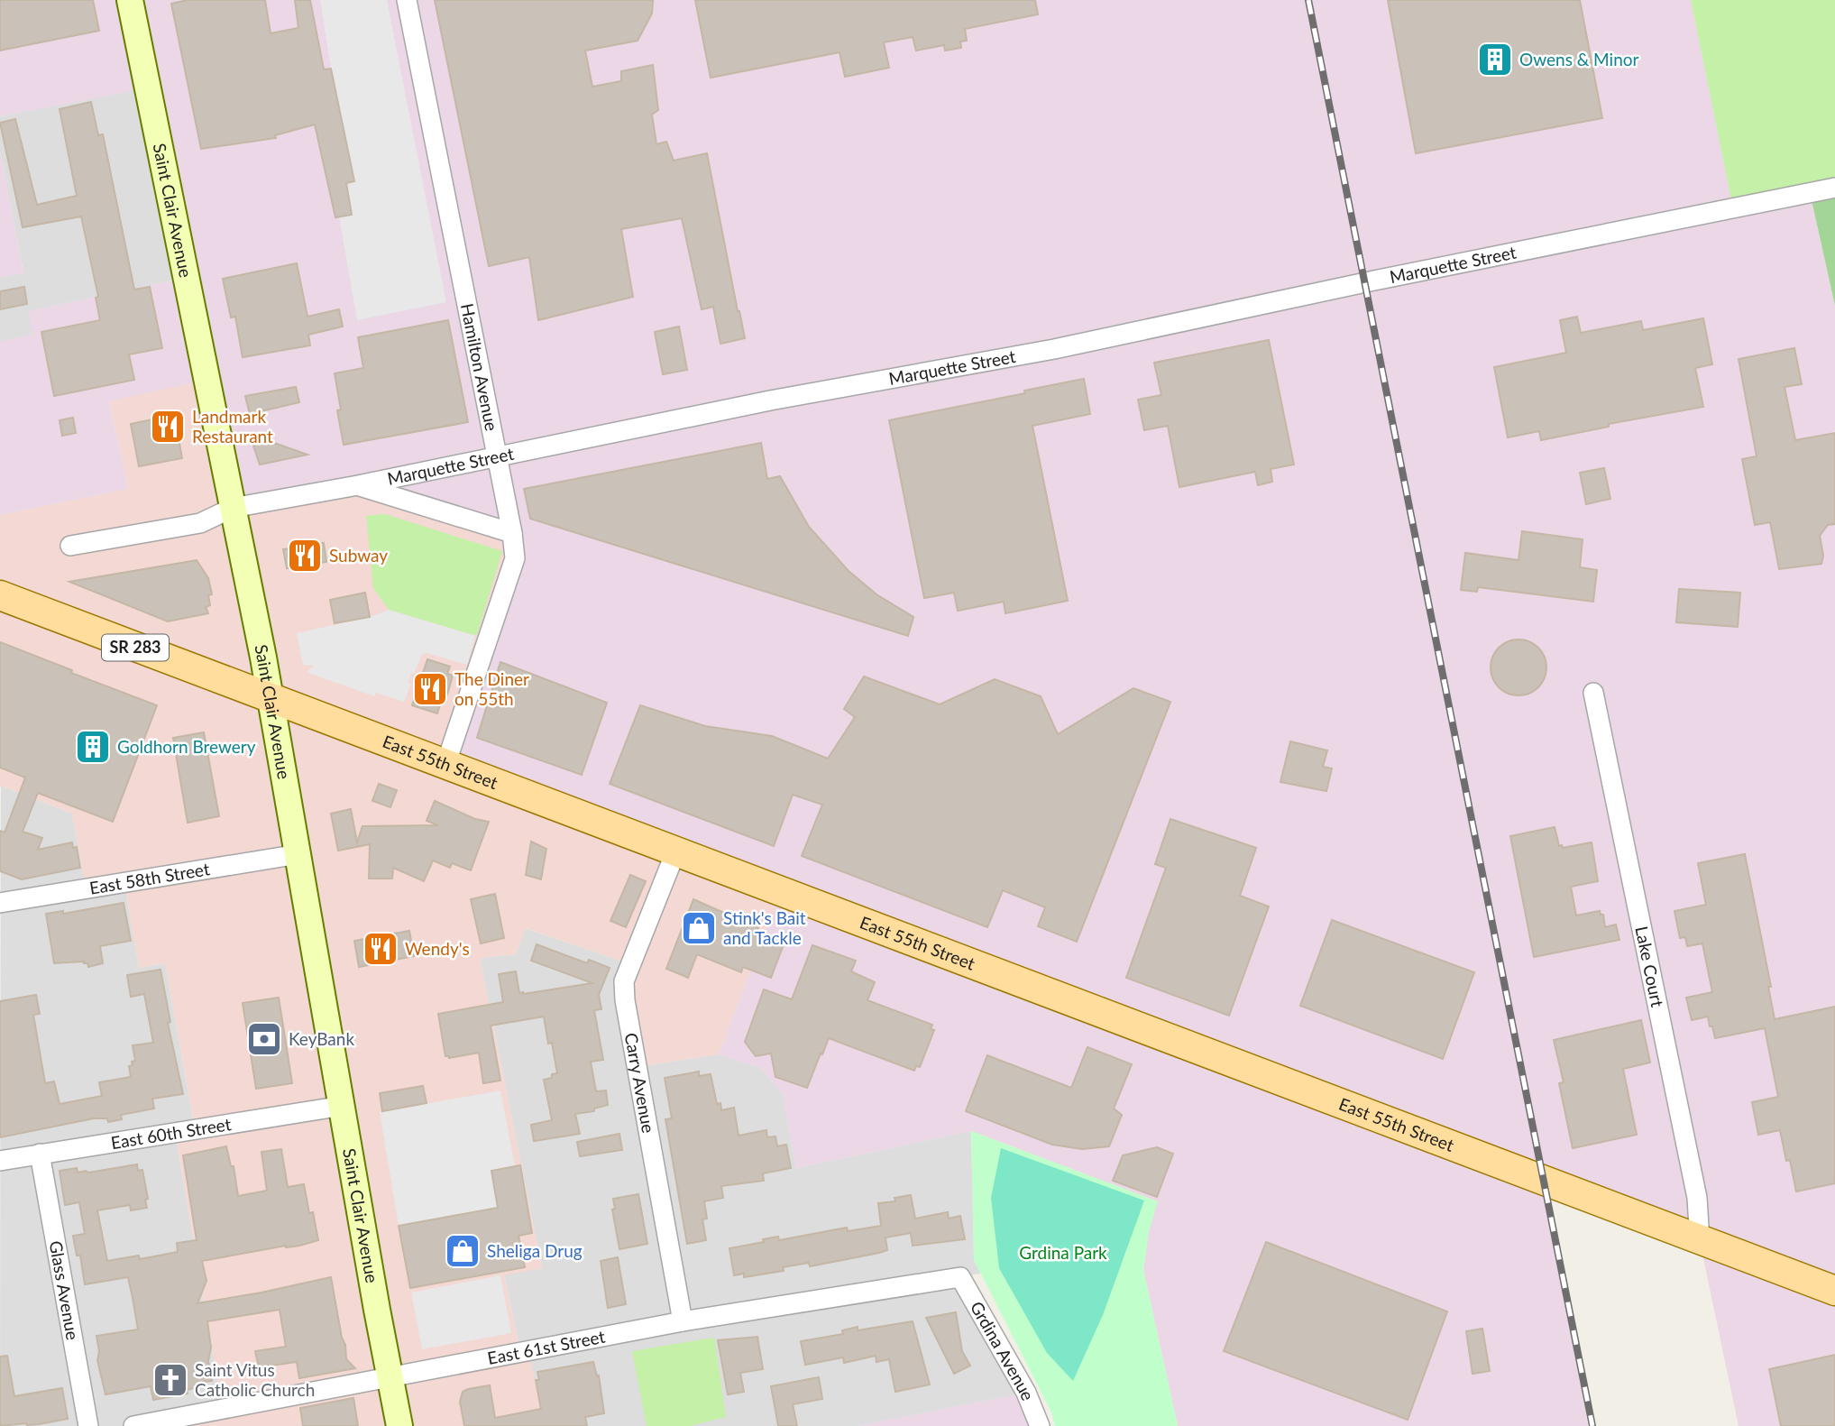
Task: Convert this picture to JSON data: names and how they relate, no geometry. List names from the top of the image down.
{
  "streets": {
    "main road": ["Saint Clair Avenue", "SR 283", "East 55th Street"],
    "street": [
      "Marquette Street",
      "Hamilton Avenue",
      "East 58th Street",
      "Lake Court",
      "Carry Avenue",
      "East 60th Street",
      "Glass Avenue",
      "East 61st Street",
      "Grdina Avenue"
    ]
  },
  "crossings": [
    ["Saint Clair Avenue", "Marquette Street"],
    ["Saint Clair Avenue", "East 55th Street"],
    ["Saint Clair Avenue", "East 58th Street"],
    ["Saint Clair Avenue", "East 60th Street"],
    ["Saint Clair Avenue", "East 61st Street"],
    ["Marquette Street", "Hamilton Avenue"],
    ["Hamilton Avenue", "East 55th Street"],
    ["East 55th Street", "Lake Court"],
    ["East 55th Street", "Carry Avenue"],
    ["Carry Avenue", "East 61st Street"],
    ["East 60th Street", "Glass Avenue"],
    ["East 61st Street", "Grdina Avenue"]
  ],
  "parks": ["Grdina Park"],
  "places": {
    "building": ["Owens & Minor", "Goldhorn Brewery"],
    "restaurant": [
      "Landmark Restaurant",
      "Subway",
      "The Diner on 55th",
      "Wendy's"
    ],
    "shop": ["Stink's Bait and Tackle", "Sheliga Drug"],
    "bank": ["KeyBank"],
    "church": ["Saint Vitus Catholic Church"]
  }
}
